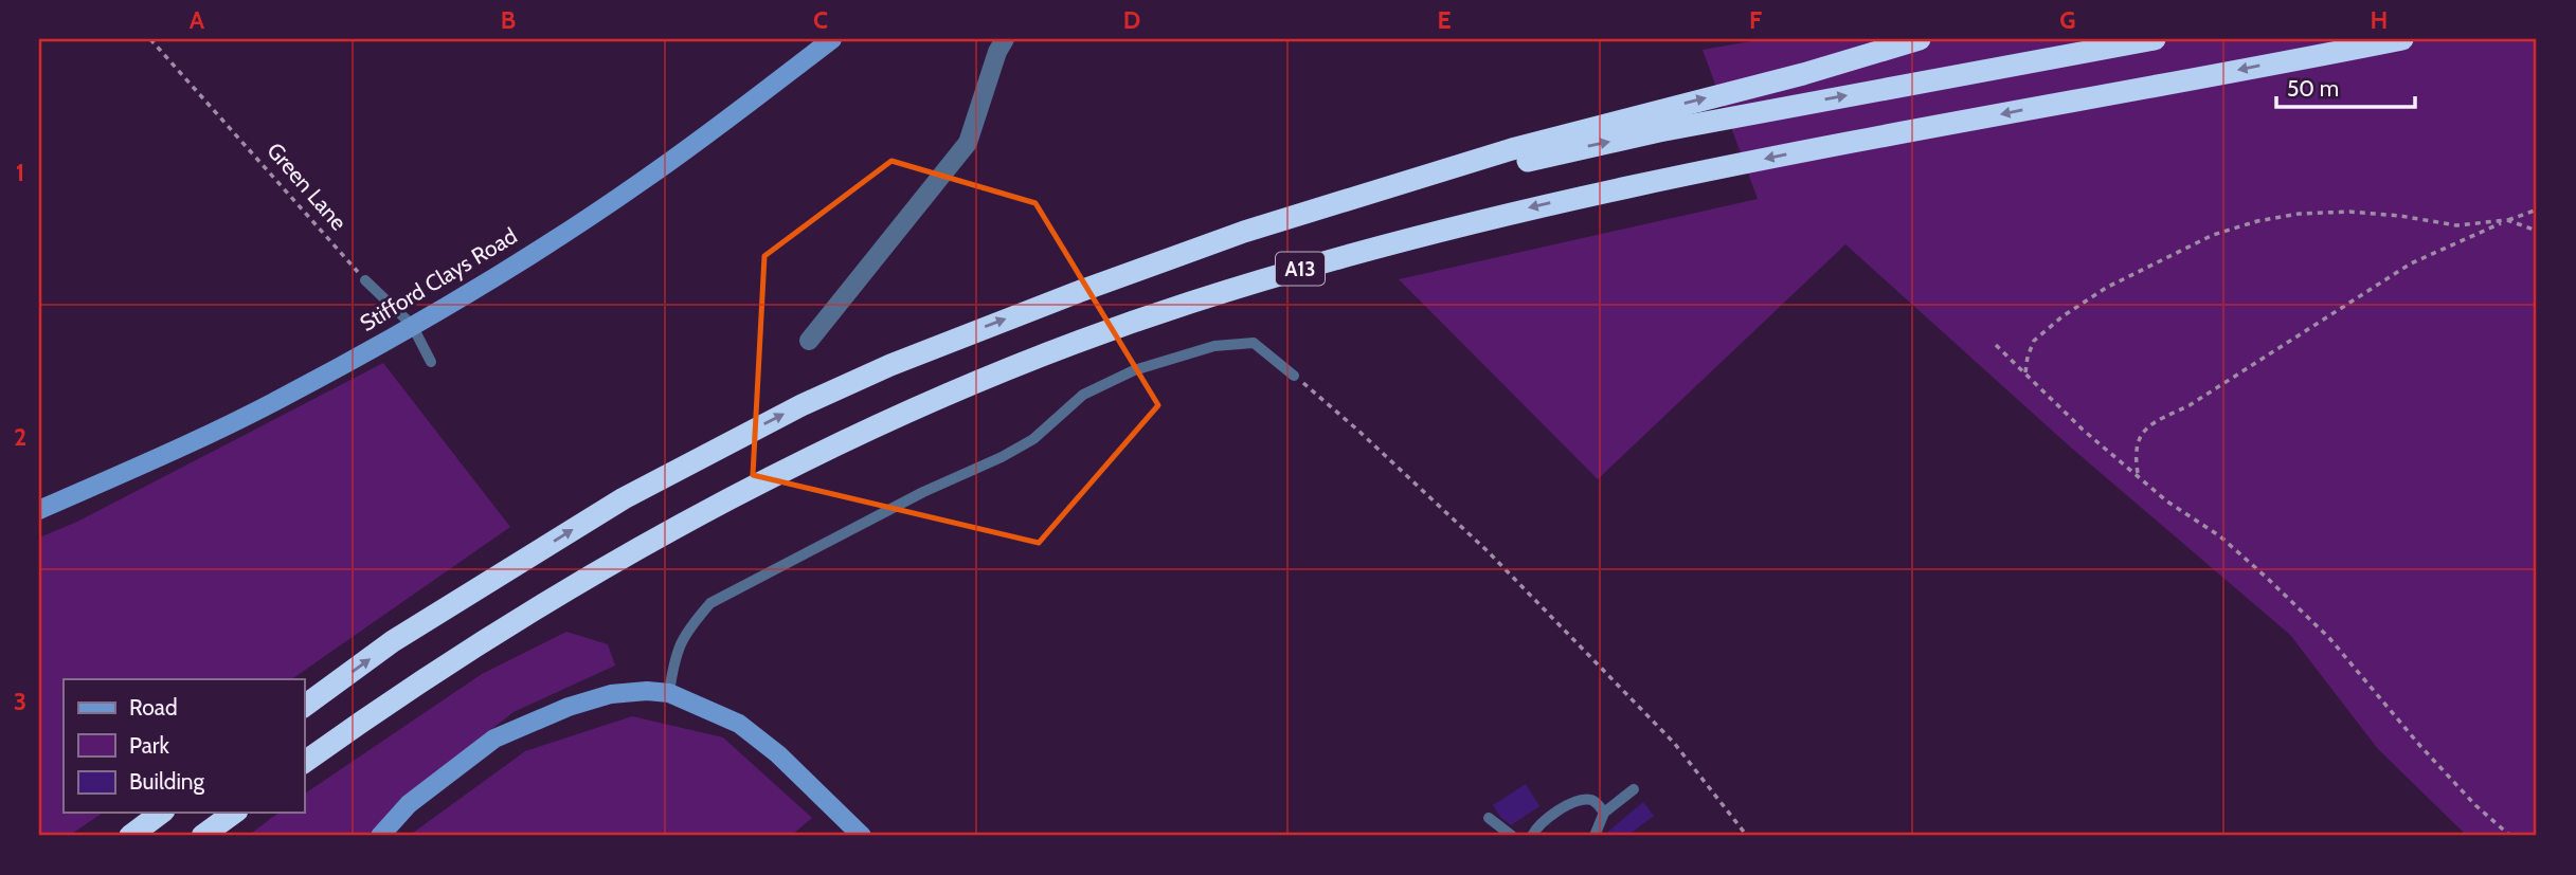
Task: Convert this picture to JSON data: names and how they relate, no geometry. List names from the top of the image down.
{
  "streets": {
    "highway": ["A13"],
    "street": ["Stifford Clays Road"],
    "path": ["Green Lane"]
  },
  "legend": ["Road", "Park", "Building"],
  "scale_bar": "50 m",
  "grid": {
    "columns": [
      "A",
      "B",
      "C",
      "D",
      "E",
      "F",
      "G",
      "H"
    ],
    "rows": ["1", "2", "3"]
  }
}
